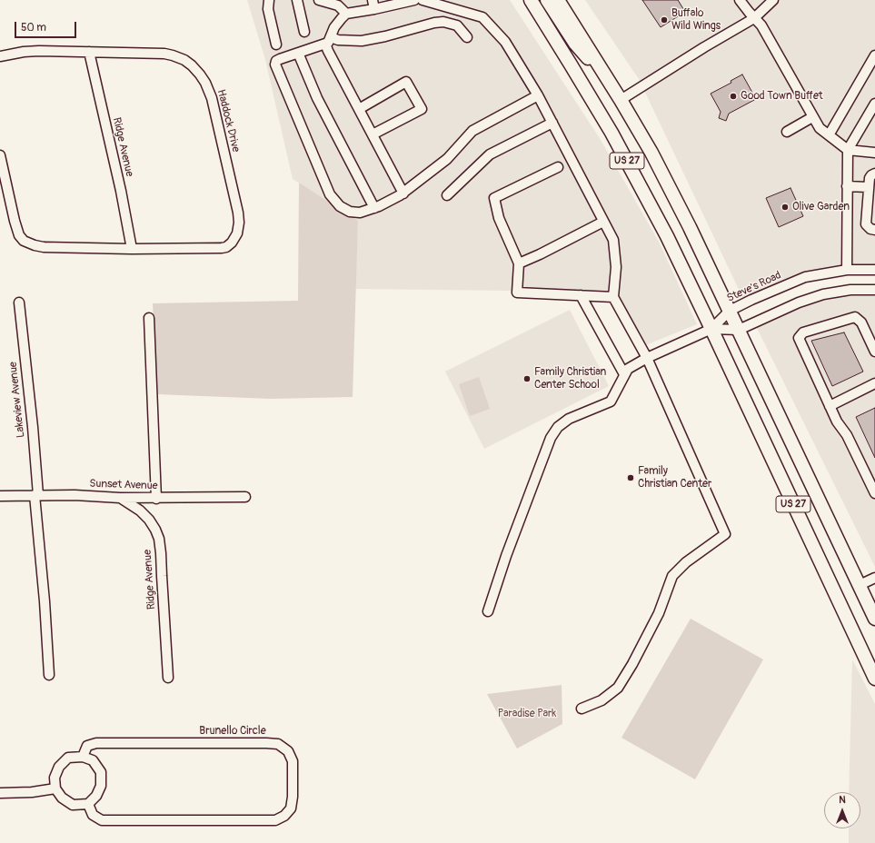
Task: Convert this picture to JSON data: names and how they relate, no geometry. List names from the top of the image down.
{
  "streets": {
    "highway": ["US 27"],
    "street": [
      "Haddock Drive",
      "Ridge Avenue",
      "Steve's Road",
      "Lakeview Avenue",
      "Sunset Avenue",
      "Brunello Circle"
    ]
  },
  "crossings": [
    ["Haddock Drive", "Ridge Avenue"],
    ["Ridge Avenue", "Sunset Avenue"],
    ["US 27", "Steve's Road"],
    ["Lakeview Avenue", "Sunset Avenue"]
  ],
  "parks": ["Paradise Park"],
  "places": [
    "Buffalo Wild Wings",
    "Good Town Buffet",
    "Olive Garden",
    "Family Christian Center School",
    "Family Christian Center"
  ],
  "scale_bar": "50 m",
  "north": "top"
}
